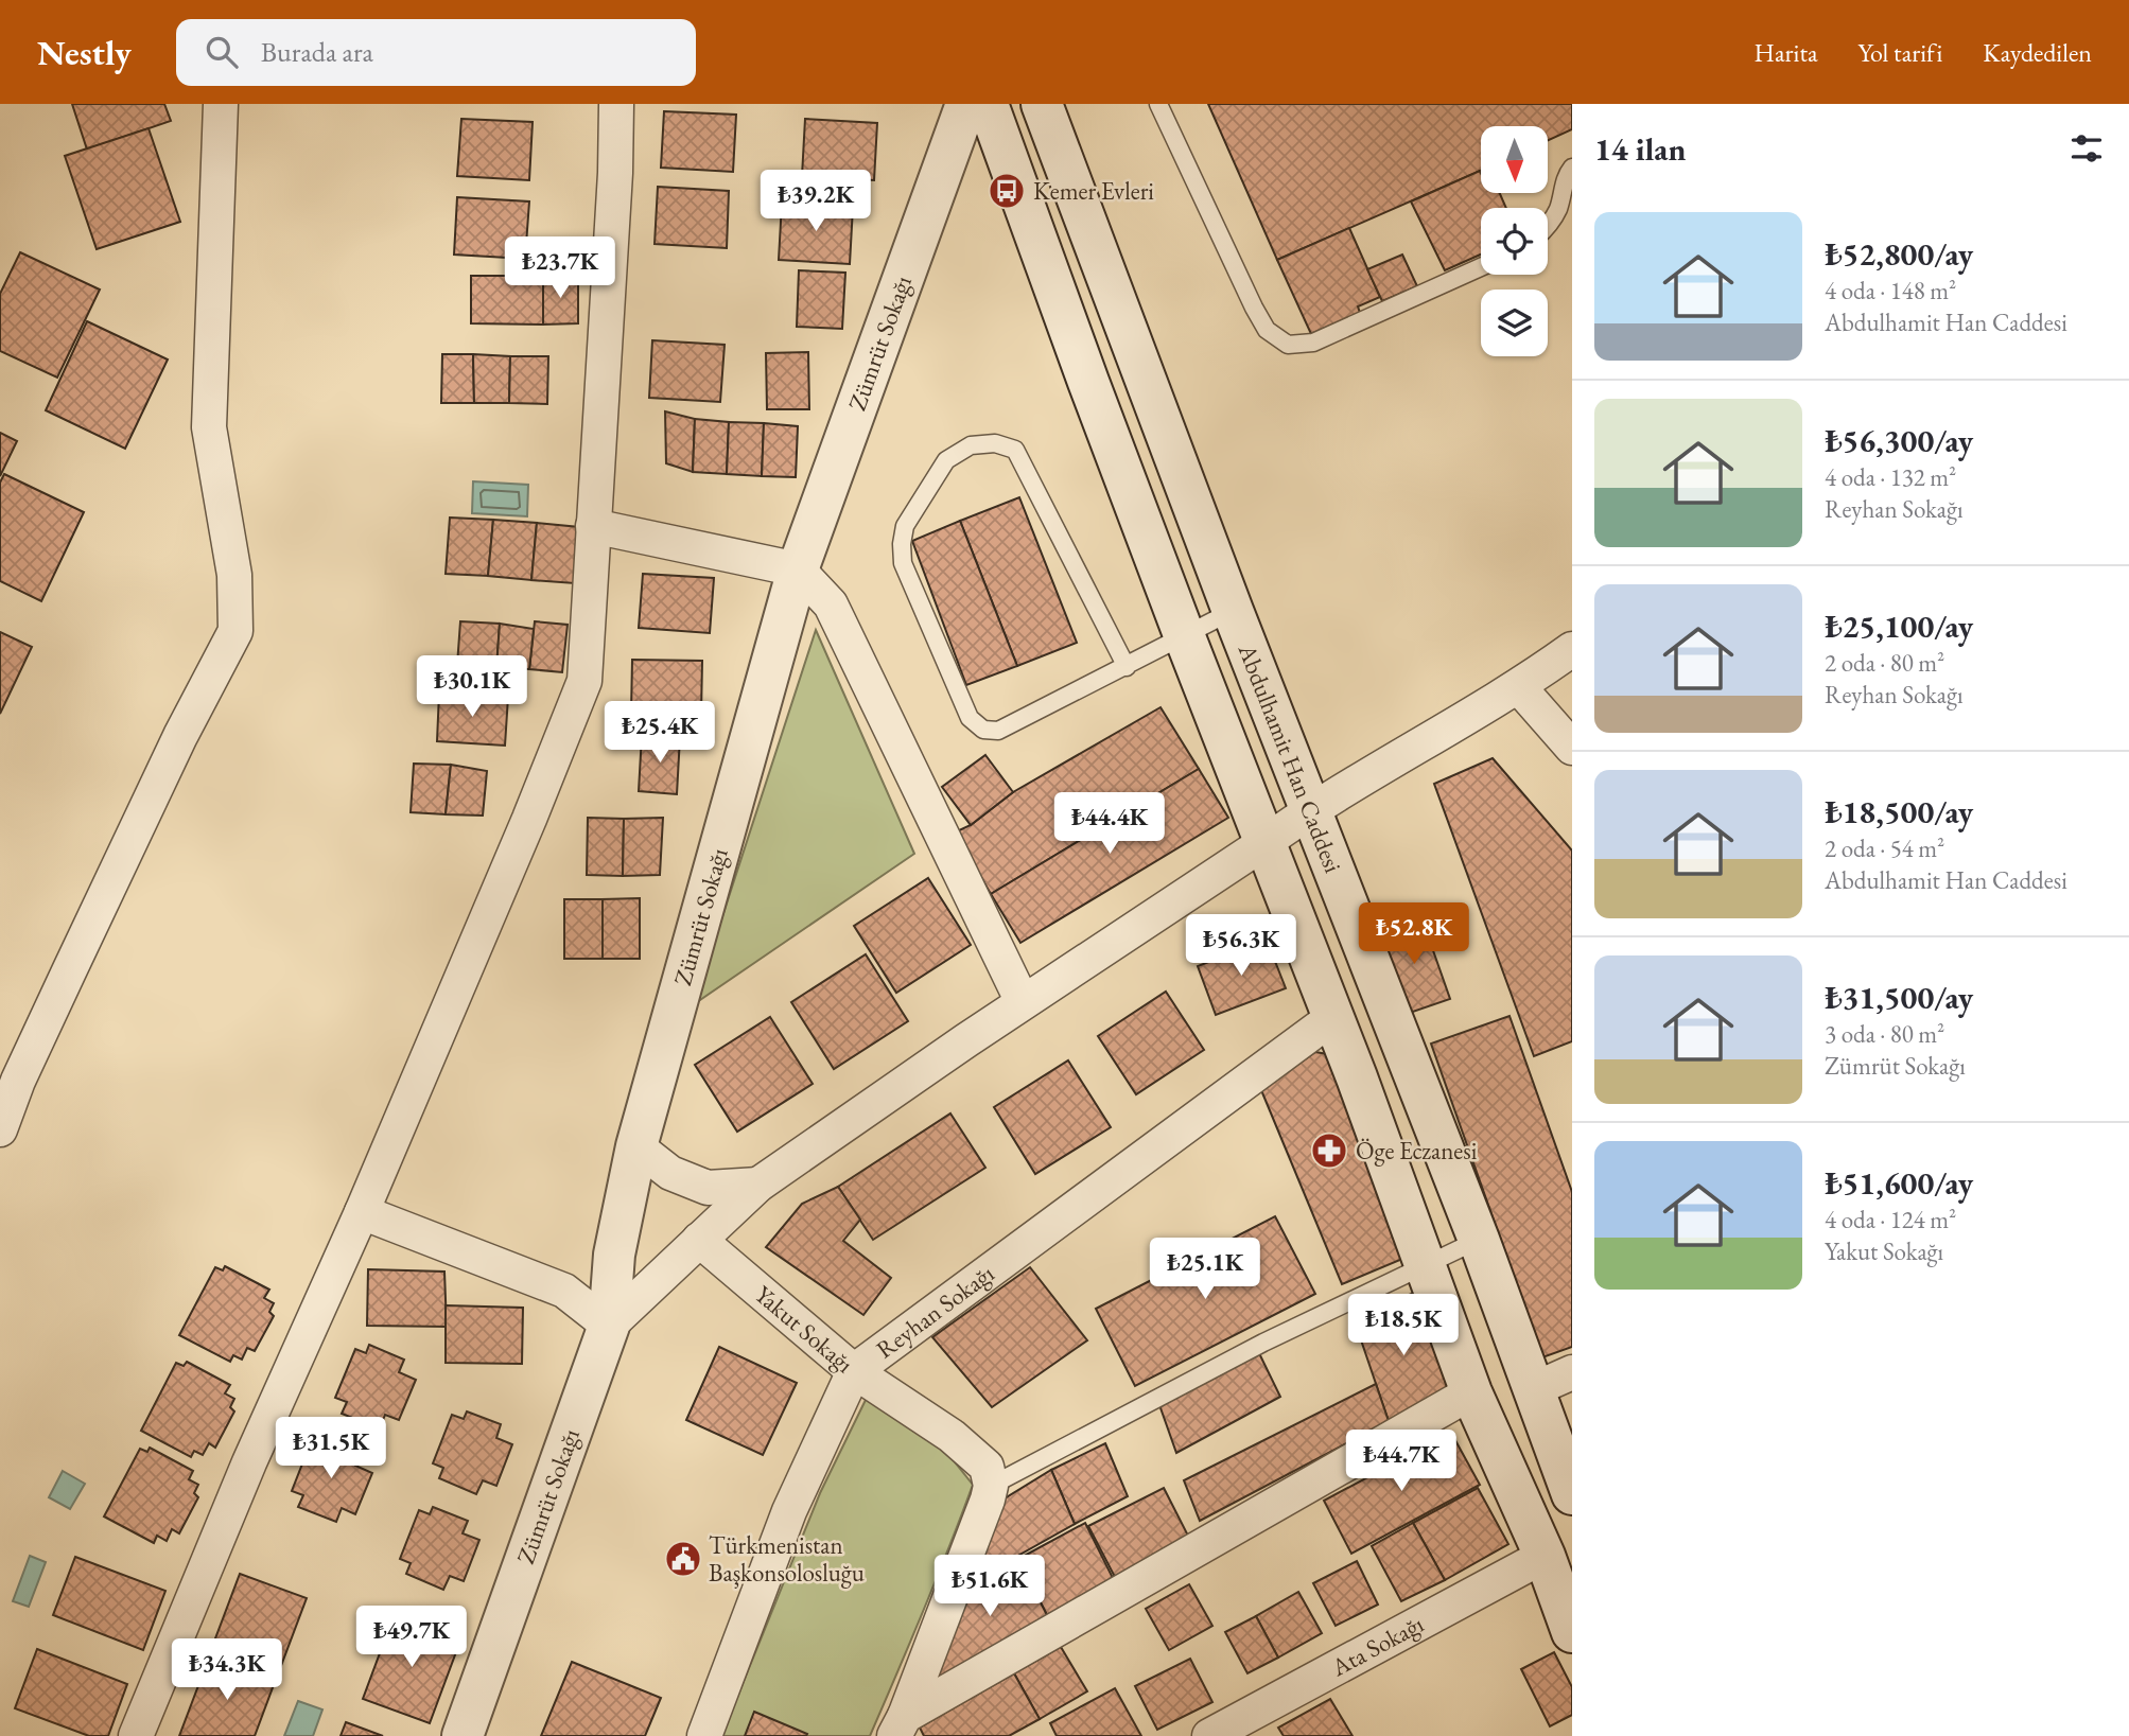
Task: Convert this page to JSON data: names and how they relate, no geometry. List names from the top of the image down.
{
  "streets": {
    "main road": ["Zümrüt Sokağı", "Abdulhamit Han Caddesi"],
    "street": ["Reyhan Sokağı", "Yakut Sokağı", "Ata Sokağı"]
  },
  "crossings": [
    ["Reyhan Sokağı", "Yakut Sokağı"]
  ],
  "places": {
    "bus stop": ["Kemer Evleri"],
    "pharmacy": ["Öge Eczanesi"],
    "public building": ["Türkmenistan Başkonsolosluğu"]
  },
  "north": "bottom",
  "page": {
    "header": "Nestly",
    "search": "Burada ara",
    "nav": ["Harita", "Yol tarifi", "Kaydedilen"],
    "heading": "14 ilan",
    "price": [
      "₺39.2K",
      "₺23.7K",
      "₺30.1K",
      "₺25.4K",
      "₺44.4K",
      "₺52.8K",
      "₺56.3K",
      "₺25.1K",
      "₺18.5K",
      "₺31.5K",
      "₺44.7K",
      "₺51.6K",
      "₺49.7K",
      "₺34.3K"
    ],
    "list": [
      {
        "name": "₺52,800/ay",
        "note": "4 oda · 148 m² · Abdulhamit Han Caddesi"
      },
      {
        "name": "₺56,300/ay",
        "note": "4 oda · 132 m² · Reyhan Sokağı"
      },
      {
        "name": "₺25,100/ay",
        "note": "2 oda · 80 m² · Reyhan Sokağı"
      },
      {
        "name": "₺18,500/ay",
        "note": "2 oda · 54 m² · Abdulhamit Han Caddesi"
      },
      {
        "name": "₺31,500/ay",
        "note": "3 oda · 80 m² · Zümrüt Sokağı"
      },
      {
        "name": "₺51,600/ay",
        "note": "4 oda · 124 m² · Yakut Sokağı"
      }
    ]
  }
}
